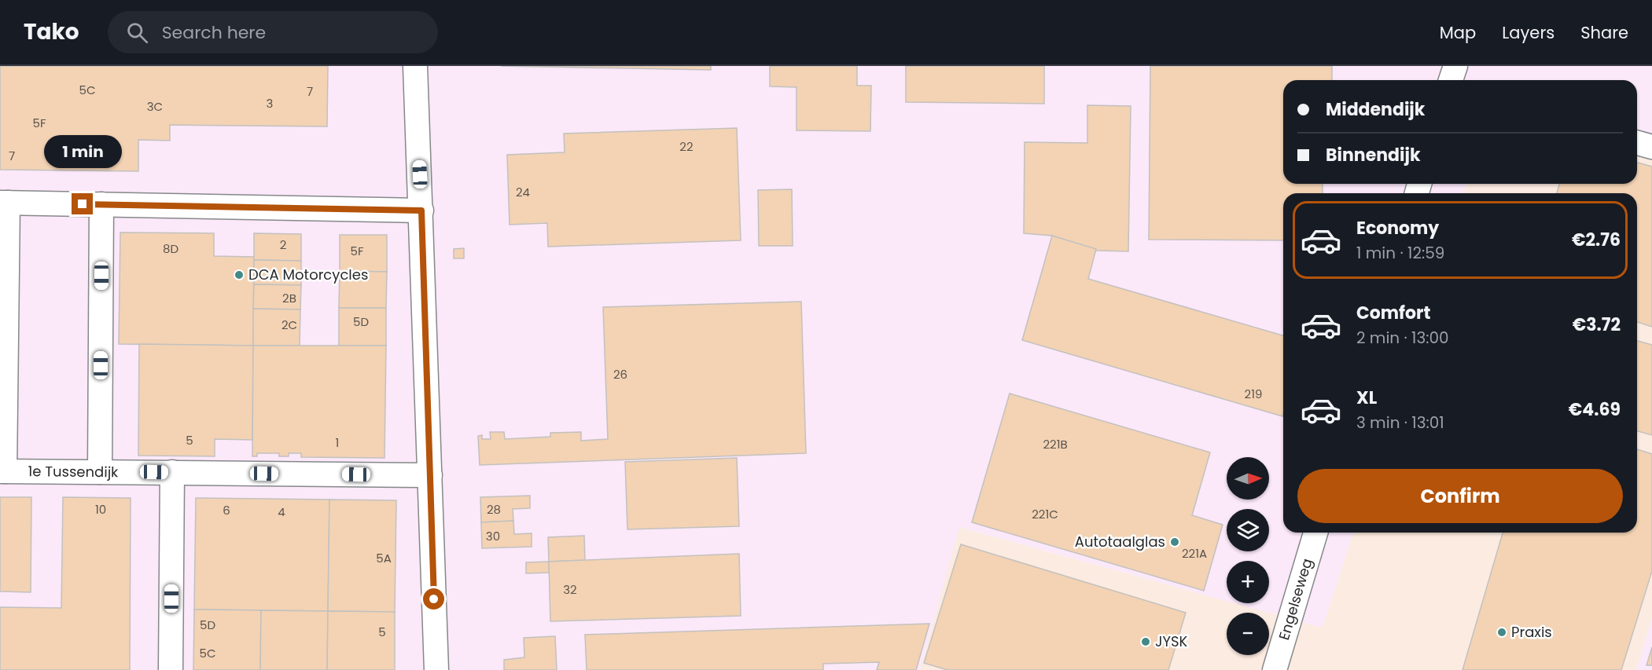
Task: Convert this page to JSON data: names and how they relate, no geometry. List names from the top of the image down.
{
  "streets": {
    "street": ["1e Tussendijk", "Engelseweg"]
  },
  "places": [
    "DCA Motorcycles",
    "Autotaalglas",
    "Praxis",
    "JYSK"
  ],
  "house_numbers": [
    "5C",
    "7",
    "3",
    "3C",
    "5F",
    "22",
    "7",
    "24",
    "2",
    "8D",
    "5F",
    "2B",
    "5D",
    "2C",
    "26",
    "219",
    "5",
    "1",
    "221B",
    "10",
    "28",
    "6",
    "4",
    "221C",
    "30",
    "221A",
    "5A",
    "32",
    "5D",
    "5",
    "5C"
  ],
  "north": "right",
  "page": {
    "header": "Tako",
    "search": "Search here",
    "nav": ["Map", "Layers", "Share"],
    "banner": ["Middendijk", "Binnendijk"],
    "bubble": "1 min",
    "list": [
      {
        "name": "Economy",
        "note": "1 min · 12:59",
        "value": "€2.76"
      },
      {
        "name": "Comfort",
        "note": "2 min · 13:00",
        "value": "€3.72"
      },
      {
        "name": "XL",
        "note": "3 min · 13:01",
        "value": "€4.69"
      }
    ],
    "map_buttons": ["+", "−"],
    "buttons": "Confirm"
  }
}
